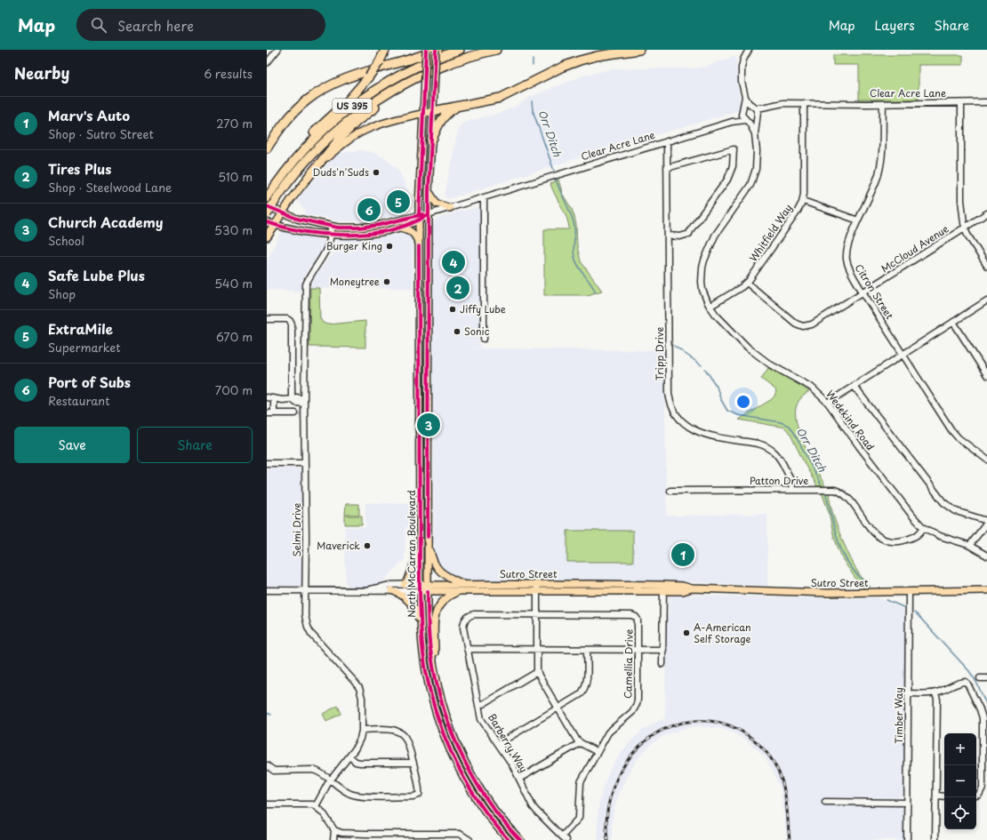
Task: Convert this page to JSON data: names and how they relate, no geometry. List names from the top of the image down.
{
  "streets": {
    "highway": ["US 395"],
    "main road": ["Clear Acre Lane", "North McCarran Boulevard", "Sutro Street"],
    "street": [
      "Whitfield Way",
      "McCloud Avenue",
      "Citron Street",
      "Tripp Drive",
      "Wedekind Road",
      "Patton Drive",
      "Selmi Drive",
      "Camellia Drive",
      "Timber Way",
      "Barberry Way"
    ]
  },
  "crossings": [
    ["Clear Acre Lane", "Whitfield Way"],
    ["Clear Acre Lane", "Citron Street"],
    ["Clear Acre Lane", "Tripp Drive"],
    ["Clear Acre Lane", "Wedekind Road"],
    ["Clear Acre Lane", "Selmi Drive"],
    ["Clear Acre Lane", "North McCarran Boulevard"],
    ["Whitfield Way", "McCloud Avenue"],
    ["Whitfield Way", "Wedekind Road"],
    ["McCloud Avenue", "Citron Street"],
    ["Tripp Drive", "Patton Drive"],
    ["Wedekind Road", "Patton Drive"],
    ["Selmi Drive", "Sutro Street"],
    ["North McCarran Boulevard", "Sutro Street"],
    ["Sutro Street", "Timber Way"],
    ["Camellia Drive", "Barberry Way"]
  ],
  "water": ["Orr Ditch"],
  "places": [
    "Duds'n'Suds",
    "Burger King",
    "Moneytree",
    "Jiffy Lube",
    "Sonic",
    "Maverick",
    "A-American Self Storage"
  ],
  "page": {
    "header": "Map",
    "search": "Search here",
    "nav": ["Map", "Layers", "Share"],
    "heading": ["Nearby", "6 results"],
    "list": [
      {
        "mark": "1",
        "name": "Marv's Auto",
        "note": "Shop · Sutro Street",
        "value": "270 m"
      },
      {
        "mark": "2",
        "name": "Tires Plus",
        "note": "Shop · Steelwood Lane",
        "value": "510 m"
      },
      {
        "mark": "3",
        "name": "Church Academy",
        "note": "School",
        "value": "530 m"
      },
      {
        "mark": "4",
        "name": "Safe Lube Plus",
        "note": "Shop",
        "value": "540 m"
      },
      {
        "mark": "5",
        "name": "ExtraMile",
        "note": "Supermarket",
        "value": "670 m"
      },
      {
        "mark": "6",
        "name": "Port of Subs",
        "note": "Restaurant",
        "value": "700 m"
      }
    ],
    "pins": [
      "5",
      "6",
      "4",
      "2",
      "3",
      "1"
    ],
    "buttons": ["Save", "Share"],
    "map_buttons": ["+", "−"]
  }
}
